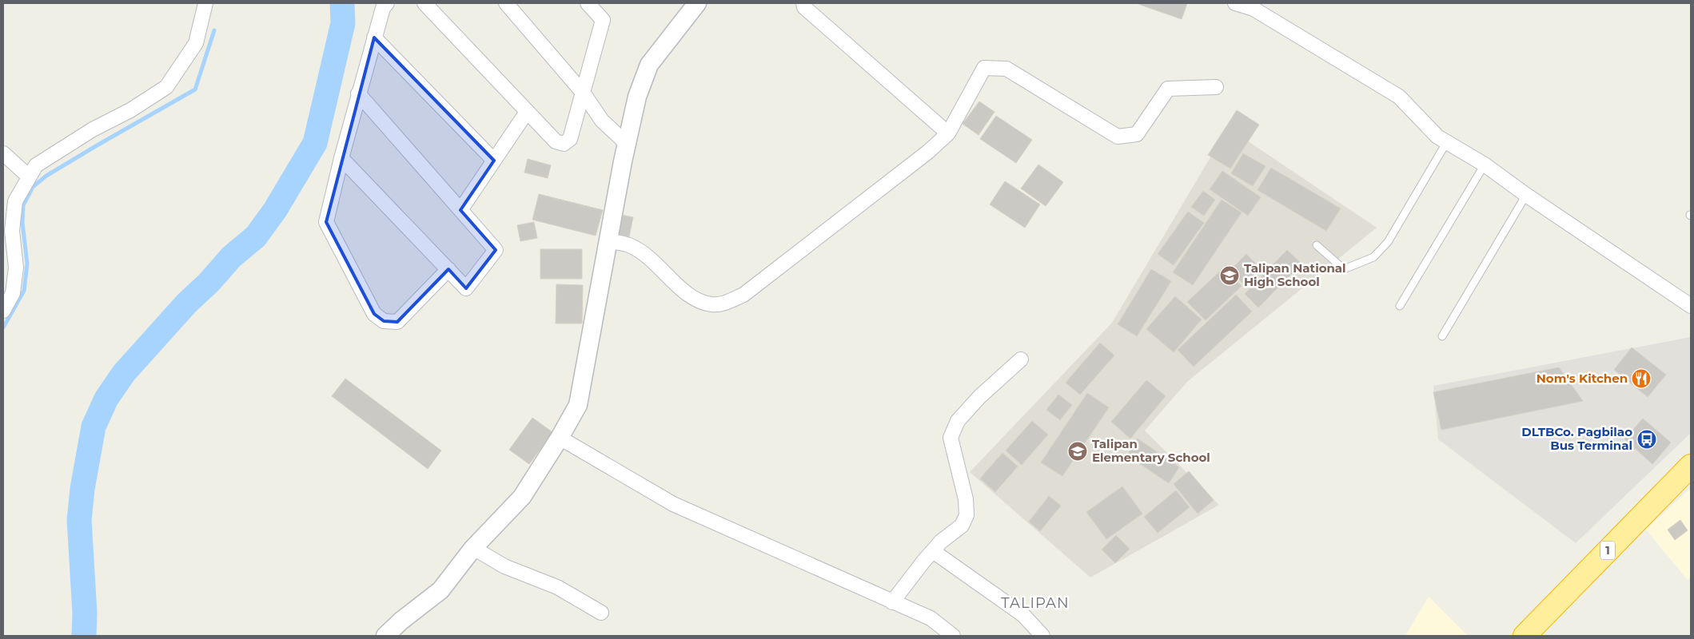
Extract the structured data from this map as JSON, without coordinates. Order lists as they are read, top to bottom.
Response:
{
  "streets": {
    "highway": ["1"]
  },
  "districts": ["TALIPAN"],
  "places": {
    "school or university": ["Talipan National High School", "Talipan Elementary School"],
    "restaurant": ["Nom's Kitchen"],
    "bus stop": ["DLTBCo. Pagbilao Bus Terminal"]
  }
}
